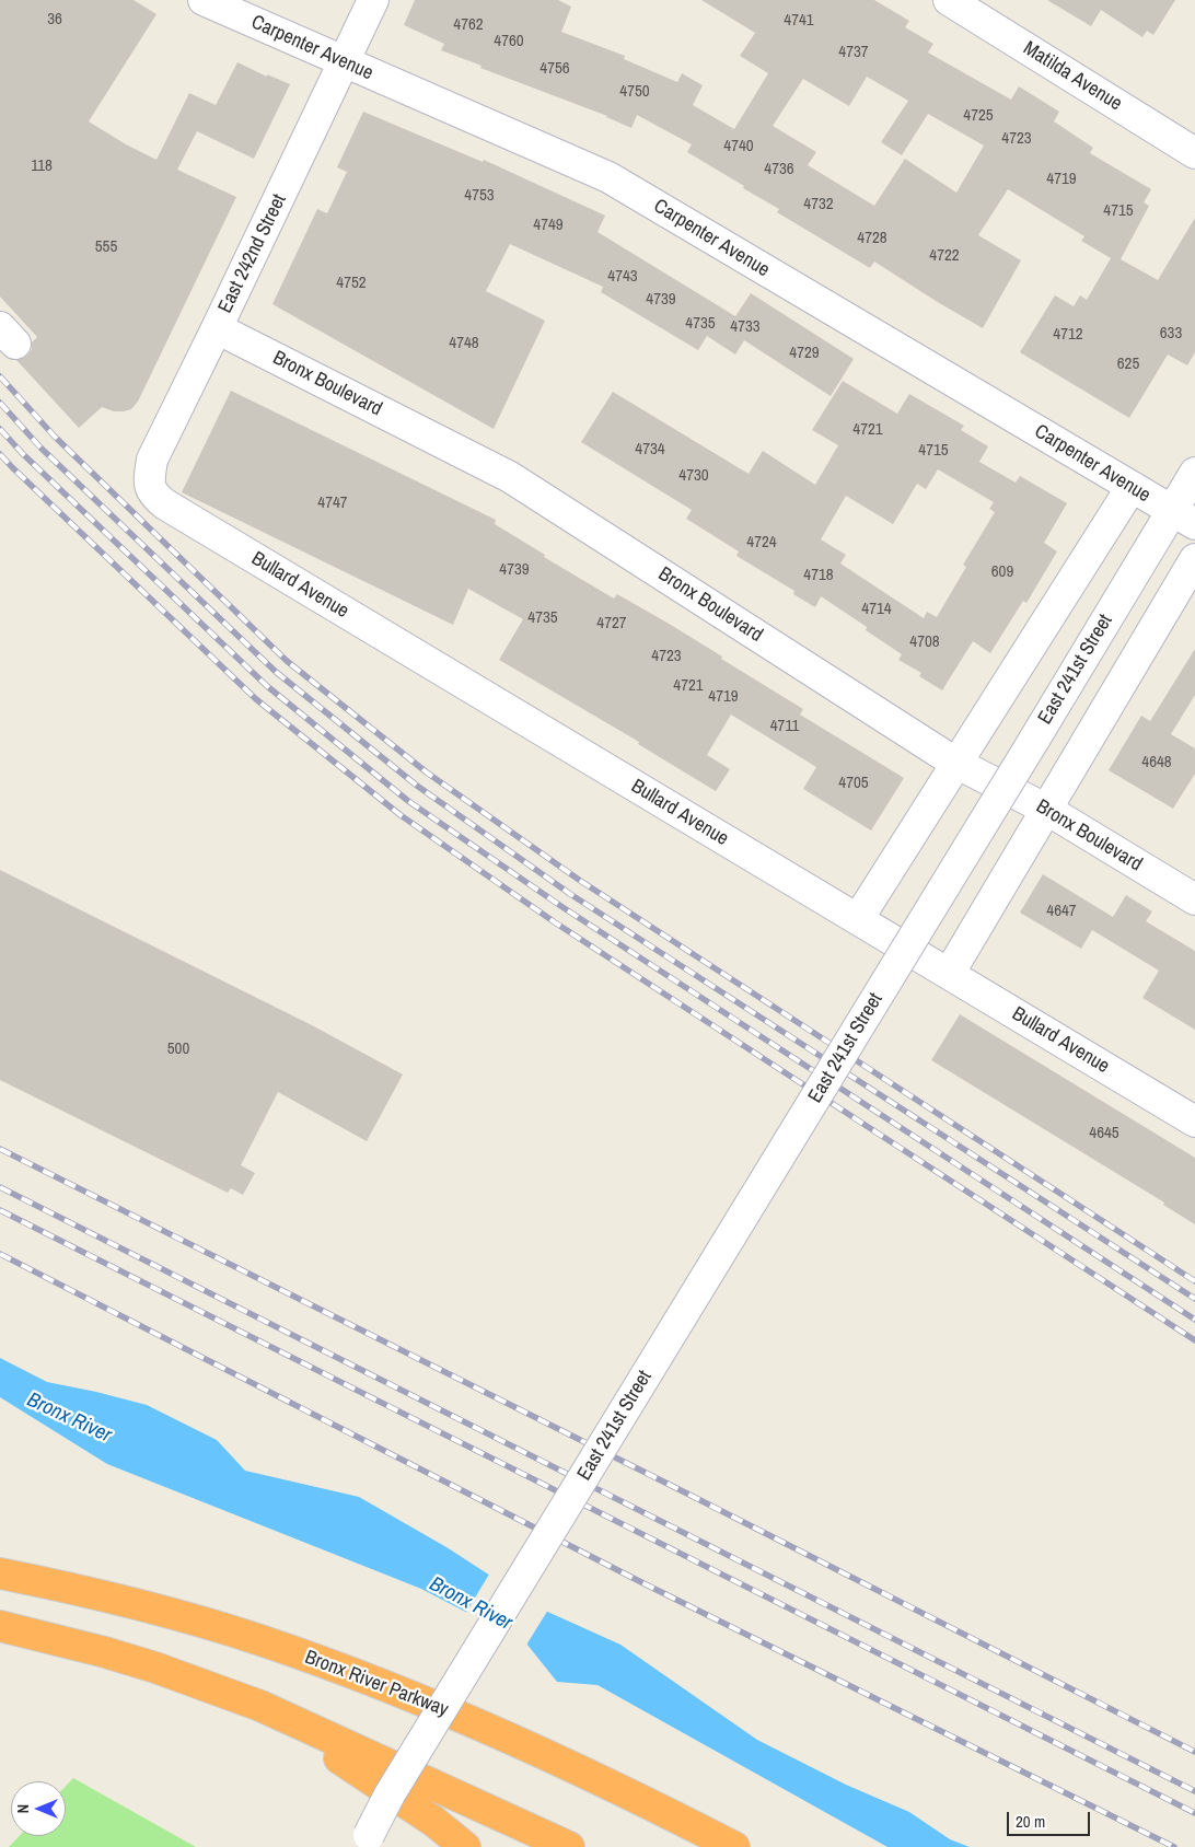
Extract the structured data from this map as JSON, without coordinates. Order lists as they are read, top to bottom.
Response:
{
  "streets": {
    "highway": ["Bronx River Parkway"],
    "street": [
      "Carpenter Avenue",
      "Matilda Avenue",
      "East 242nd Street",
      "Bronx Boulevard",
      "Bullard Avenue",
      "East 241st Street"
    ]
  },
  "crossings": [
    ["Carpenter Avenue", "East 242nd Street"],
    ["Carpenter Avenue", "East 241st Street"],
    ["East 242nd Street", "Bronx Boulevard"],
    ["East 242nd Street", "Bullard Avenue"]
  ],
  "water": ["Bronx River"],
  "house_numbers": [
    "36",
    "4741",
    "4762",
    "4760",
    "4737",
    "4756",
    "4750",
    "4725",
    "4723",
    "4740",
    "118",
    "4736",
    "4719",
    "4753",
    "4732",
    "4715",
    "4749",
    "4728",
    "555",
    "4722",
    "4743",
    "4752",
    "4739",
    "4735",
    "4733",
    "633",
    "4712",
    "4748",
    "4729",
    "625",
    "4721",
    "4734",
    "4715",
    "4730",
    "4747",
    "4724",
    "4739",
    "609",
    "4718",
    "4714",
    "4735",
    "4727",
    "4708",
    "4723",
    "4721",
    "4719",
    "4711",
    "4648",
    "4705",
    "4647",
    "500",
    "4645"
  ],
  "scale_bar": "20 m",
  "north": "left"
}
